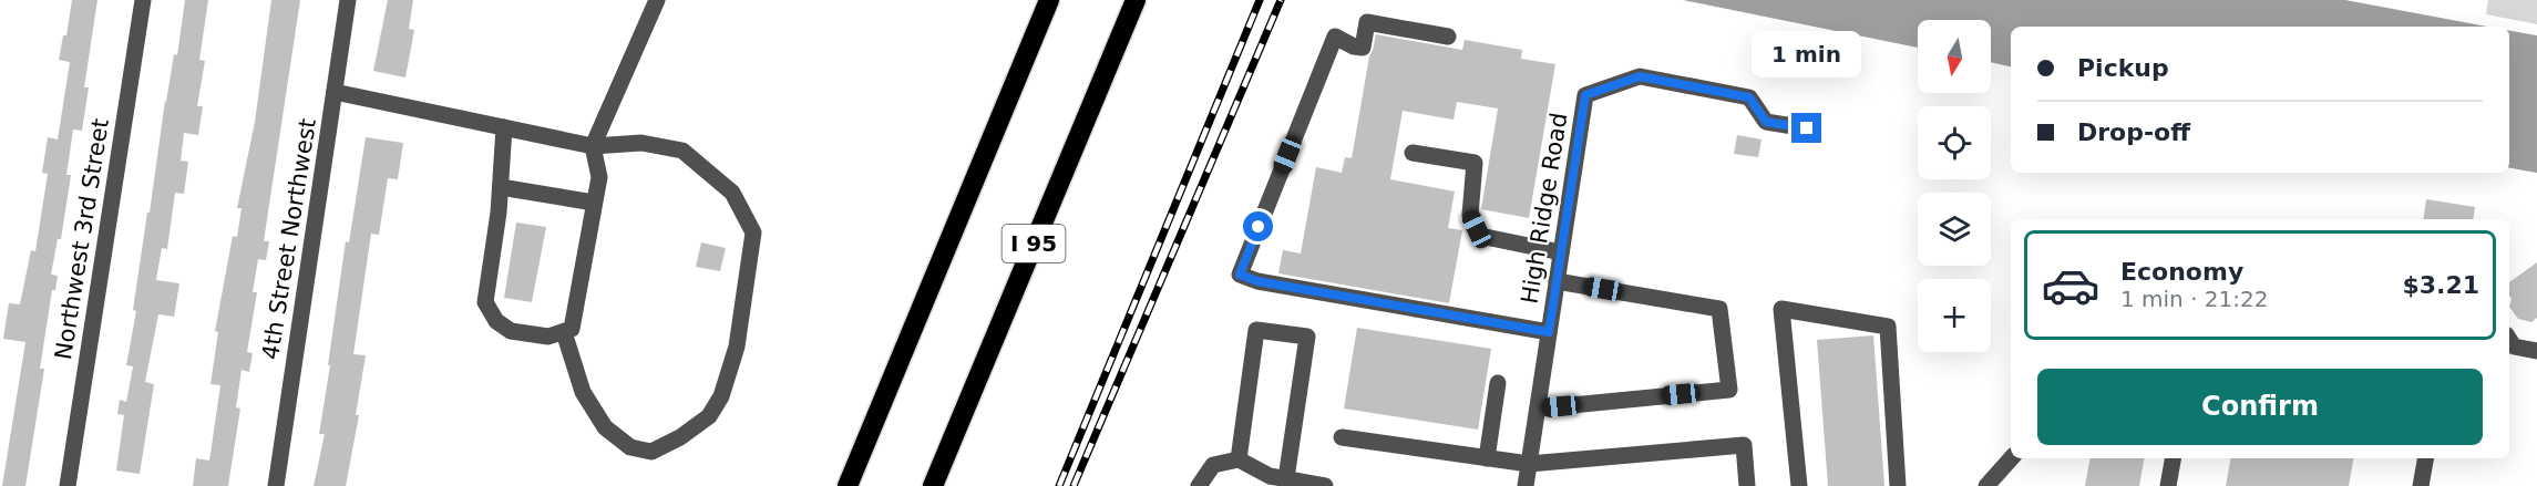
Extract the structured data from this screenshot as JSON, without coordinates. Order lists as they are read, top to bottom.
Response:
{
  "streets": {
    "highway": ["I 95"],
    "street": ["High Ridge Road", "Northwest 3rd Street", "4th Street Northwest"]
  },
  "north": "bottom",
  "page": {
    "map_buttons": "+",
    "banner": ["Pickup", "Drop-off"],
    "bubble": "1 min",
    "list": [
      {
        "name": "Economy",
        "note": "1 min · 21:22",
        "value": "$3.21"
      }
    ],
    "buttons": "Confirm"
  }
}
